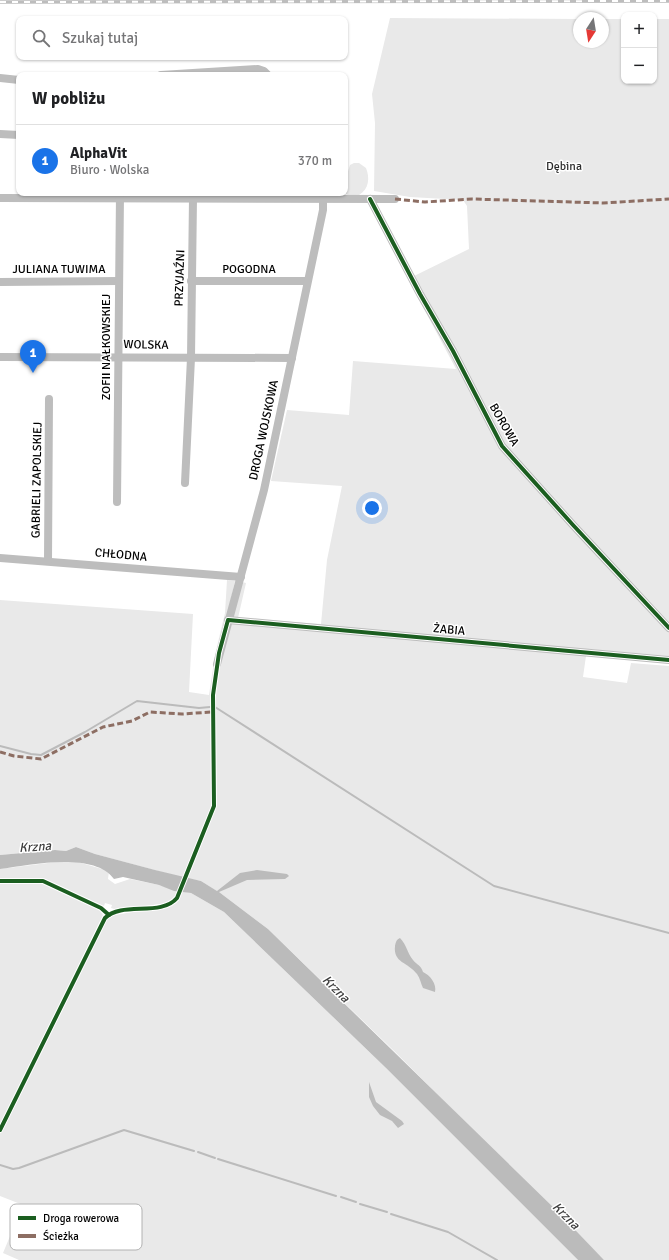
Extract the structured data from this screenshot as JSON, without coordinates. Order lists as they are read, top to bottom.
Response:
{
  "streets": {
    "street": [
      "JULIANA TUWIMA",
      "POGODNA",
      "PRZYJAŹNI",
      "WOLSKA",
      "ZOFII NAŁKOWSKIEJ",
      "BOROWA",
      "DROGA WOJSKOWA",
      "GABRIELI ZAPOLSKIEJ",
      "CHŁODNA",
      "ŻABIA"
    ]
  },
  "crossings": [
    ["JULIANA TUWIMA", "ZOFII NAŁKOWSKIEJ"],
    ["POGODNA", "PRZYJAŹNI"],
    ["POGODNA", "DROGA WOJSKOWA"],
    ["PRZYJAŹNI", "WOLSKA"],
    ["WOLSKA", "ZOFII NAŁKOWSKIEJ"],
    ["WOLSKA", "DROGA WOJSKOWA"],
    ["DROGA WOJSKOWA", "CHŁODNA"],
    ["DROGA WOJSKOWA", "ŻABIA"],
    ["GABRIELI ZAPOLSKIEJ", "CHŁODNA"]
  ],
  "water": ["Krzna"],
  "parks": ["Dębina"],
  "legend": ["Droga rowerowa", "Ścieżka"],
  "north": "bottom",
  "page": {
    "map_buttons": ["+", "−"],
    "search": "Szukaj tutaj",
    "heading": "W pobliżu",
    "list": [
      {
        "mark": "1",
        "name": "AlphaVit",
        "note": "Biuro · Wolska",
        "value": "370 m"
      }
    ],
    "pins": "1"
  }
}
